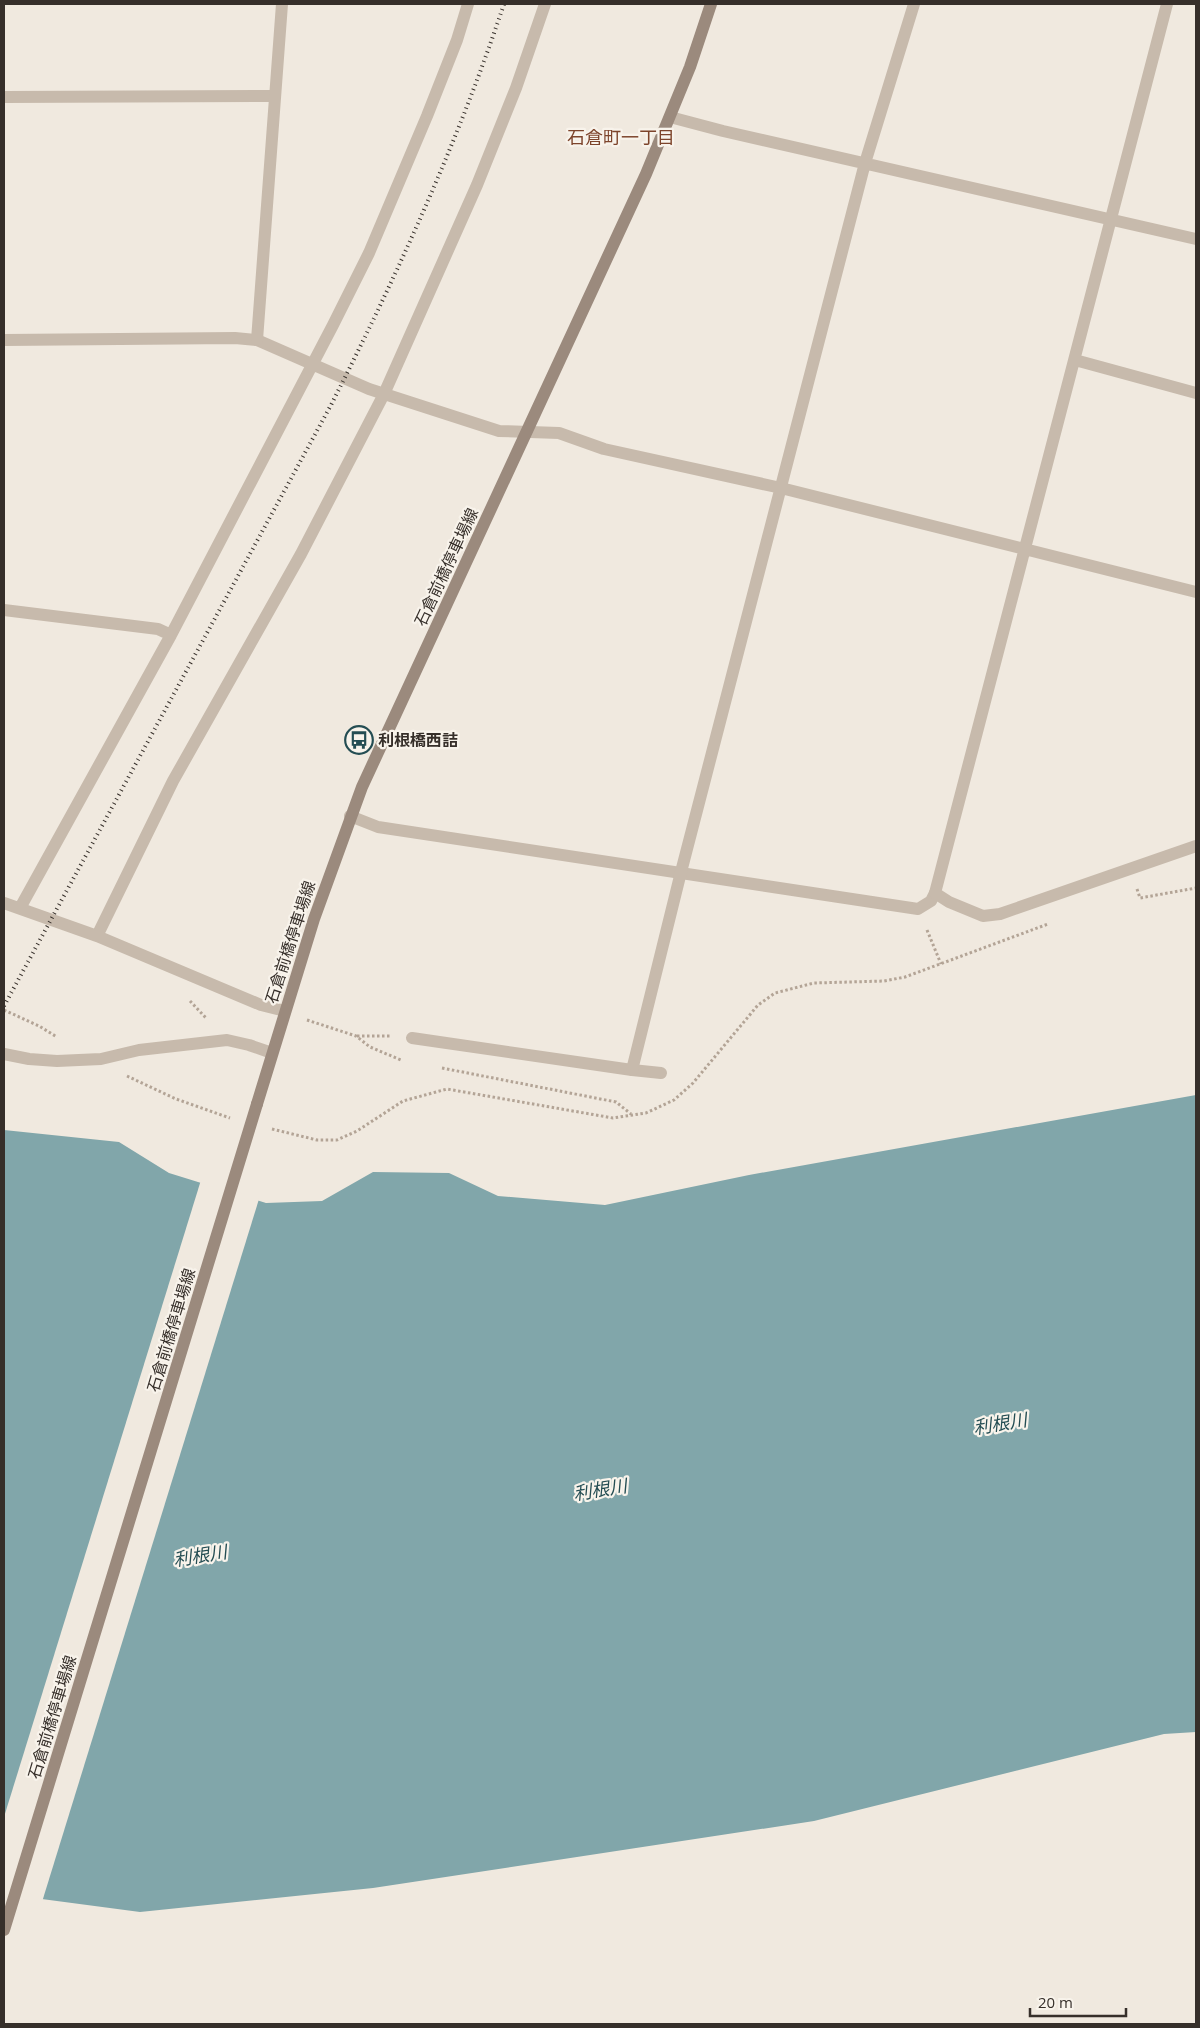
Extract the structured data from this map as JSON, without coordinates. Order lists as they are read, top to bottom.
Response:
{
  "streets": {
    "main road": ["石倉前橋停車場線"]
  },
  "districts": ["石倉町一丁目"],
  "water": ["利根川"],
  "places": {
    "bus stop": ["利根橋西詰"]
  },
  "scale_bar": "20 m"
}
